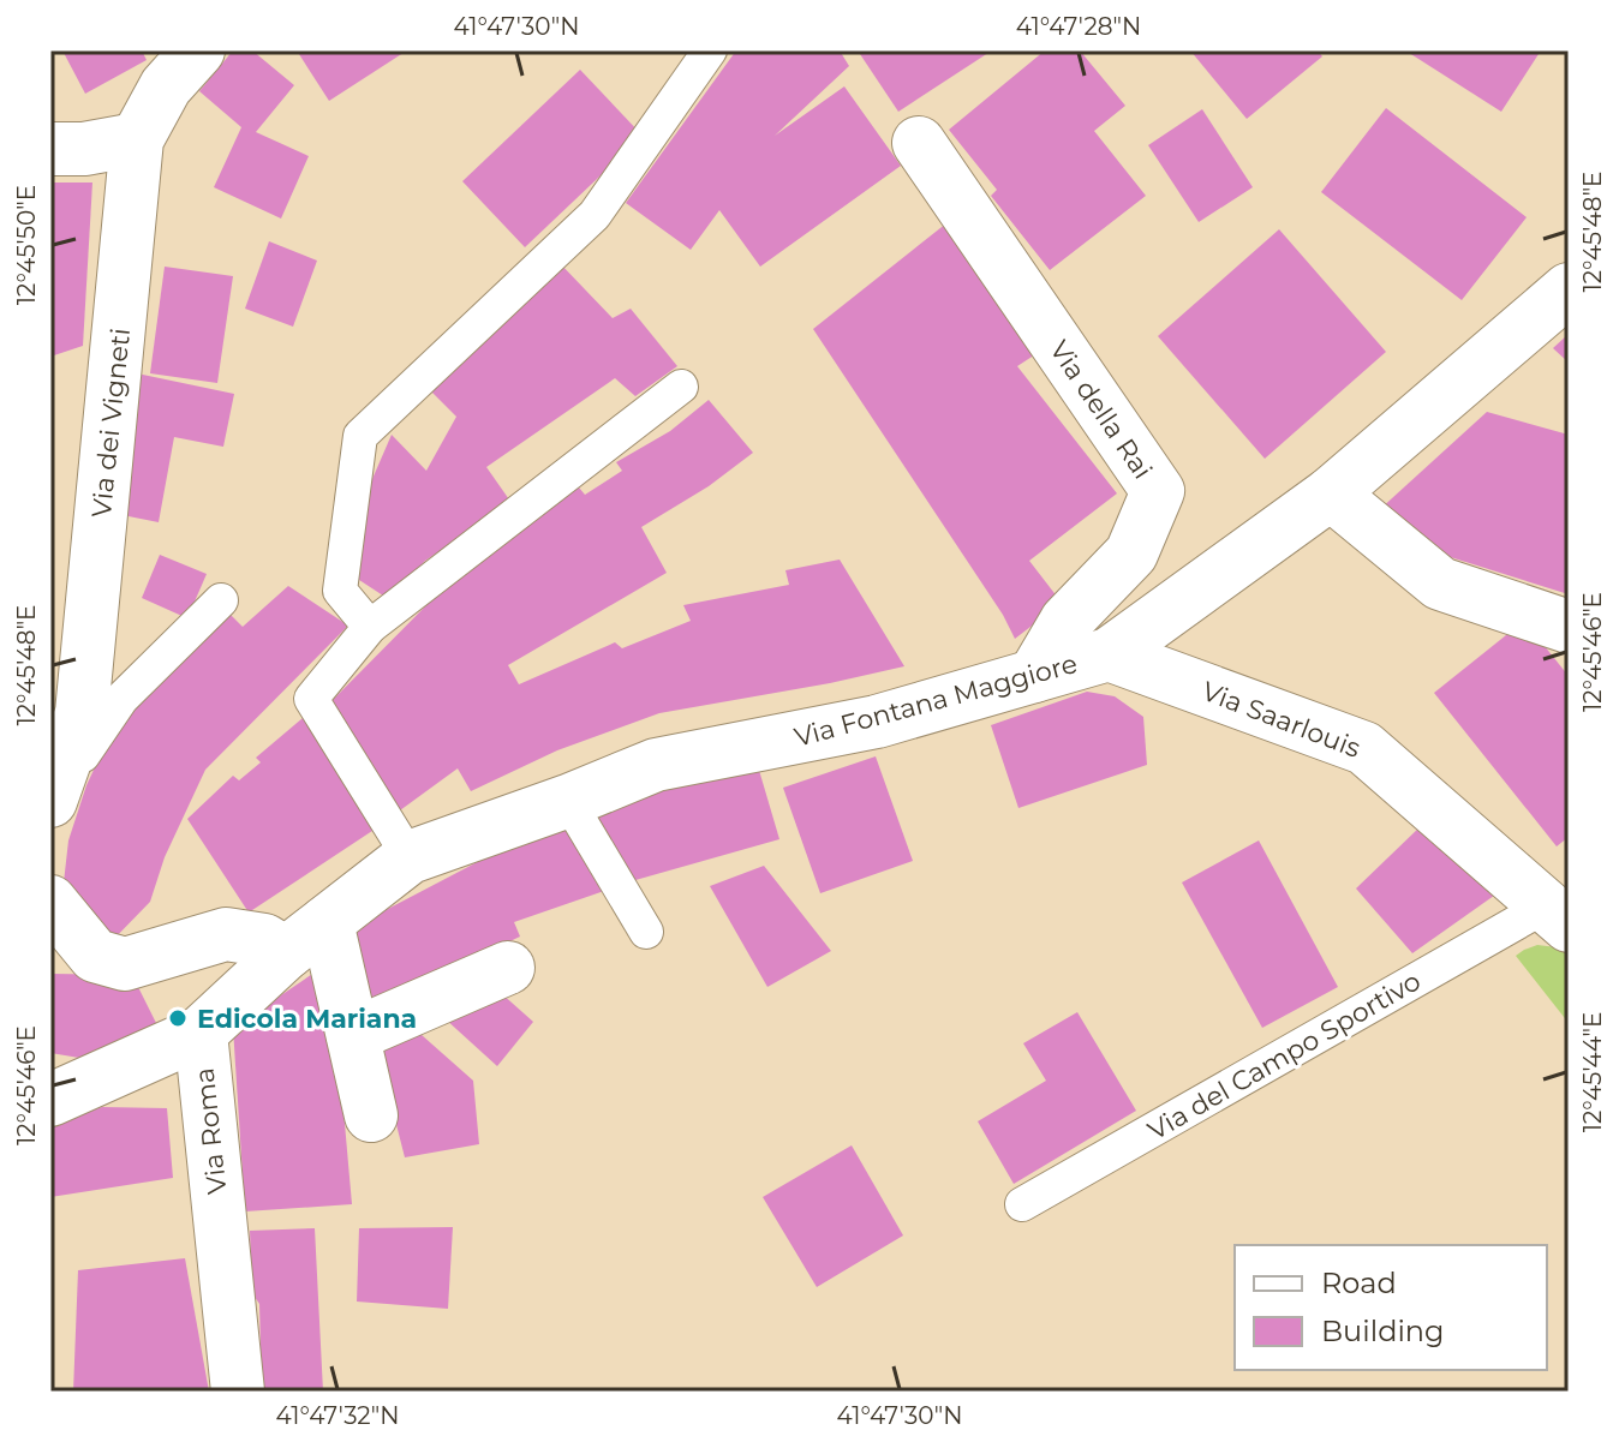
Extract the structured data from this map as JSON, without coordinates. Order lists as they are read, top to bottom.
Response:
{
  "streets": {
    "street": [
      "Via della Rai",
      "Via dei Vigneti",
      "Via Fontana Maggiore",
      "Via Saarlouis",
      "Via Roma"
    ],
    "lane": ["Via del Campo Sportivo"]
  },
  "crossings": [
    ["Via della Rai", "Via Fontana Maggiore"],
    ["Via Fontana Maggiore", "Via Saarlouis"],
    ["Via Fontana Maggiore", "Via Roma"],
    ["Via Saarlouis", "Via del Campo Sportivo"]
  ],
  "places": ["Edicola Mariana"],
  "legend": ["Road", "Building"],
  "coordinates": [
    "41°47'30\"N",
    "41°47'28\"N",
    "12°45'48\"E",
    "12°45'50\"E",
    "12°45'46\"E",
    "12°45'44\"E",
    "41°47'32\"N"
  ]
}
